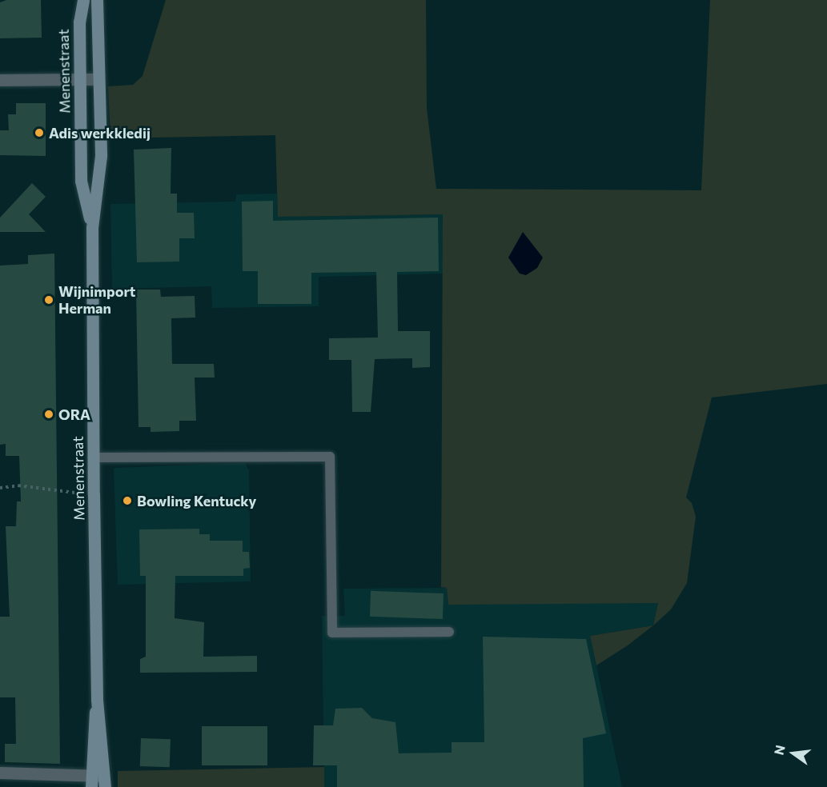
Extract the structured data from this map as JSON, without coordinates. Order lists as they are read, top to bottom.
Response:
{
  "streets": {
    "main road": ["Menenstraat"]
  },
  "places": [
    "Adis werkkledij",
    "Wijnimport Herman",
    "ORA",
    "Bowling Kentucky"
  ],
  "north": "left"
}
